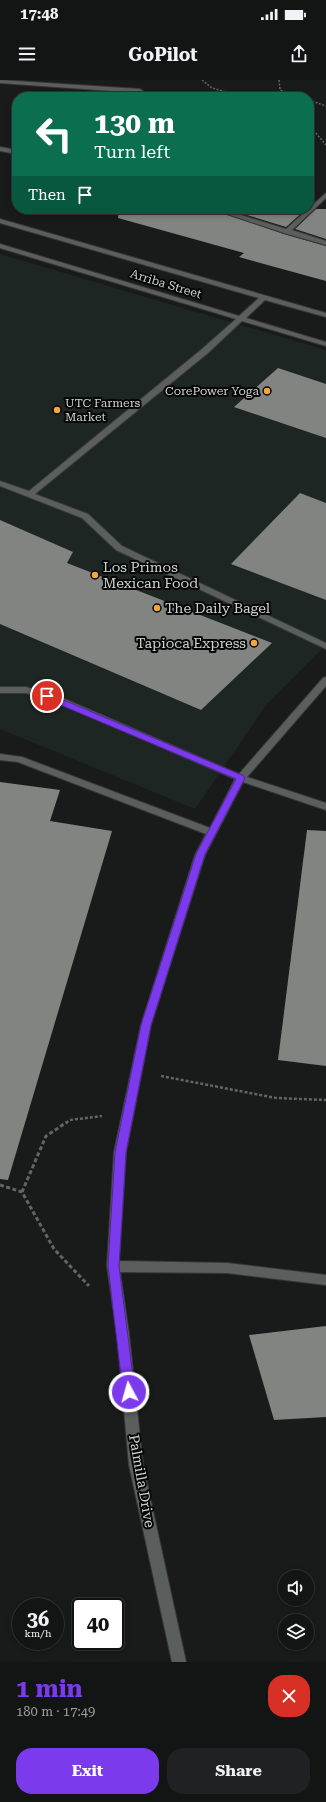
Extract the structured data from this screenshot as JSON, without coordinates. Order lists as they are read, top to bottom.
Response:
{
  "streets": {
    "street": ["Arriba Street", "Palmilla Drive"]
  },
  "places": [
    "CorePower Yoga",
    "UTC Farmers Market",
    "Los Primos Mexican Food",
    "The Daily Bagel",
    "Tapioca Express"
  ],
  "page": {
    "status": "17:48",
    "header": "GoPilot",
    "turn": ["130 m", "Turn left"],
    "then": "Then",
    "speed": "36 km/h",
    "limit": "40",
    "heading": ["1 min", "180 m · 17:49"],
    "buttons": ["Exit", "Share"]
  }
}
